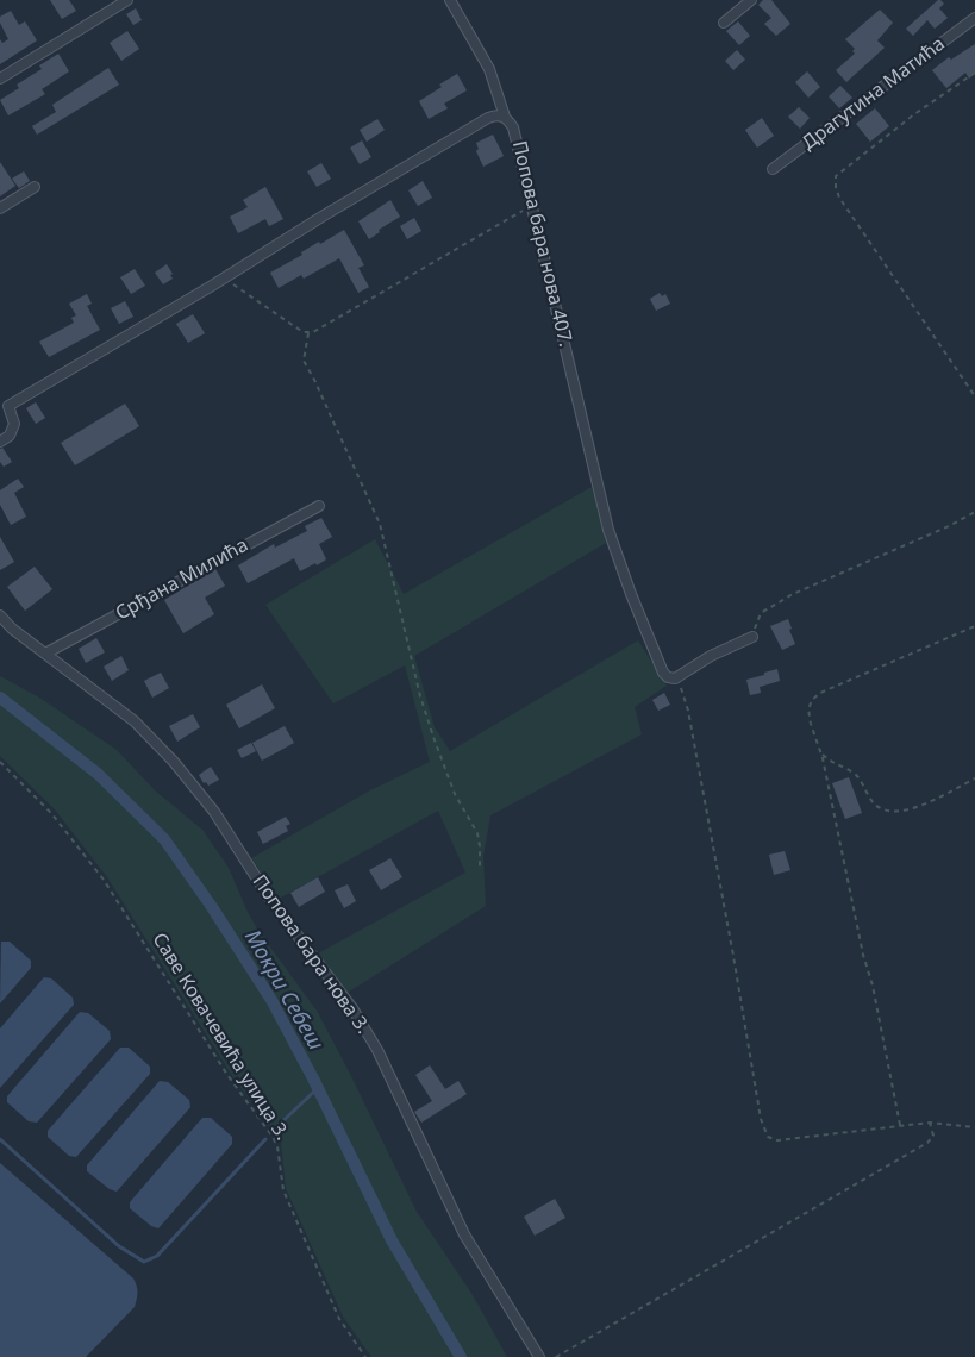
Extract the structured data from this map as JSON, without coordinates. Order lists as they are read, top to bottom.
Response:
{
  "streets": {
    "street": [
      "Драгутина Матића",
      "Попова бара нова 407.",
      "Срђана Милића",
      "Попова бара нова 3."
    ],
    "path": ["Саве Ковачевића улица 3."]
  },
  "crossings": [
    ["Срђана Милића", "Попова бара нова 3."]
  ],
  "water": ["Мокри Себеш"]
}
